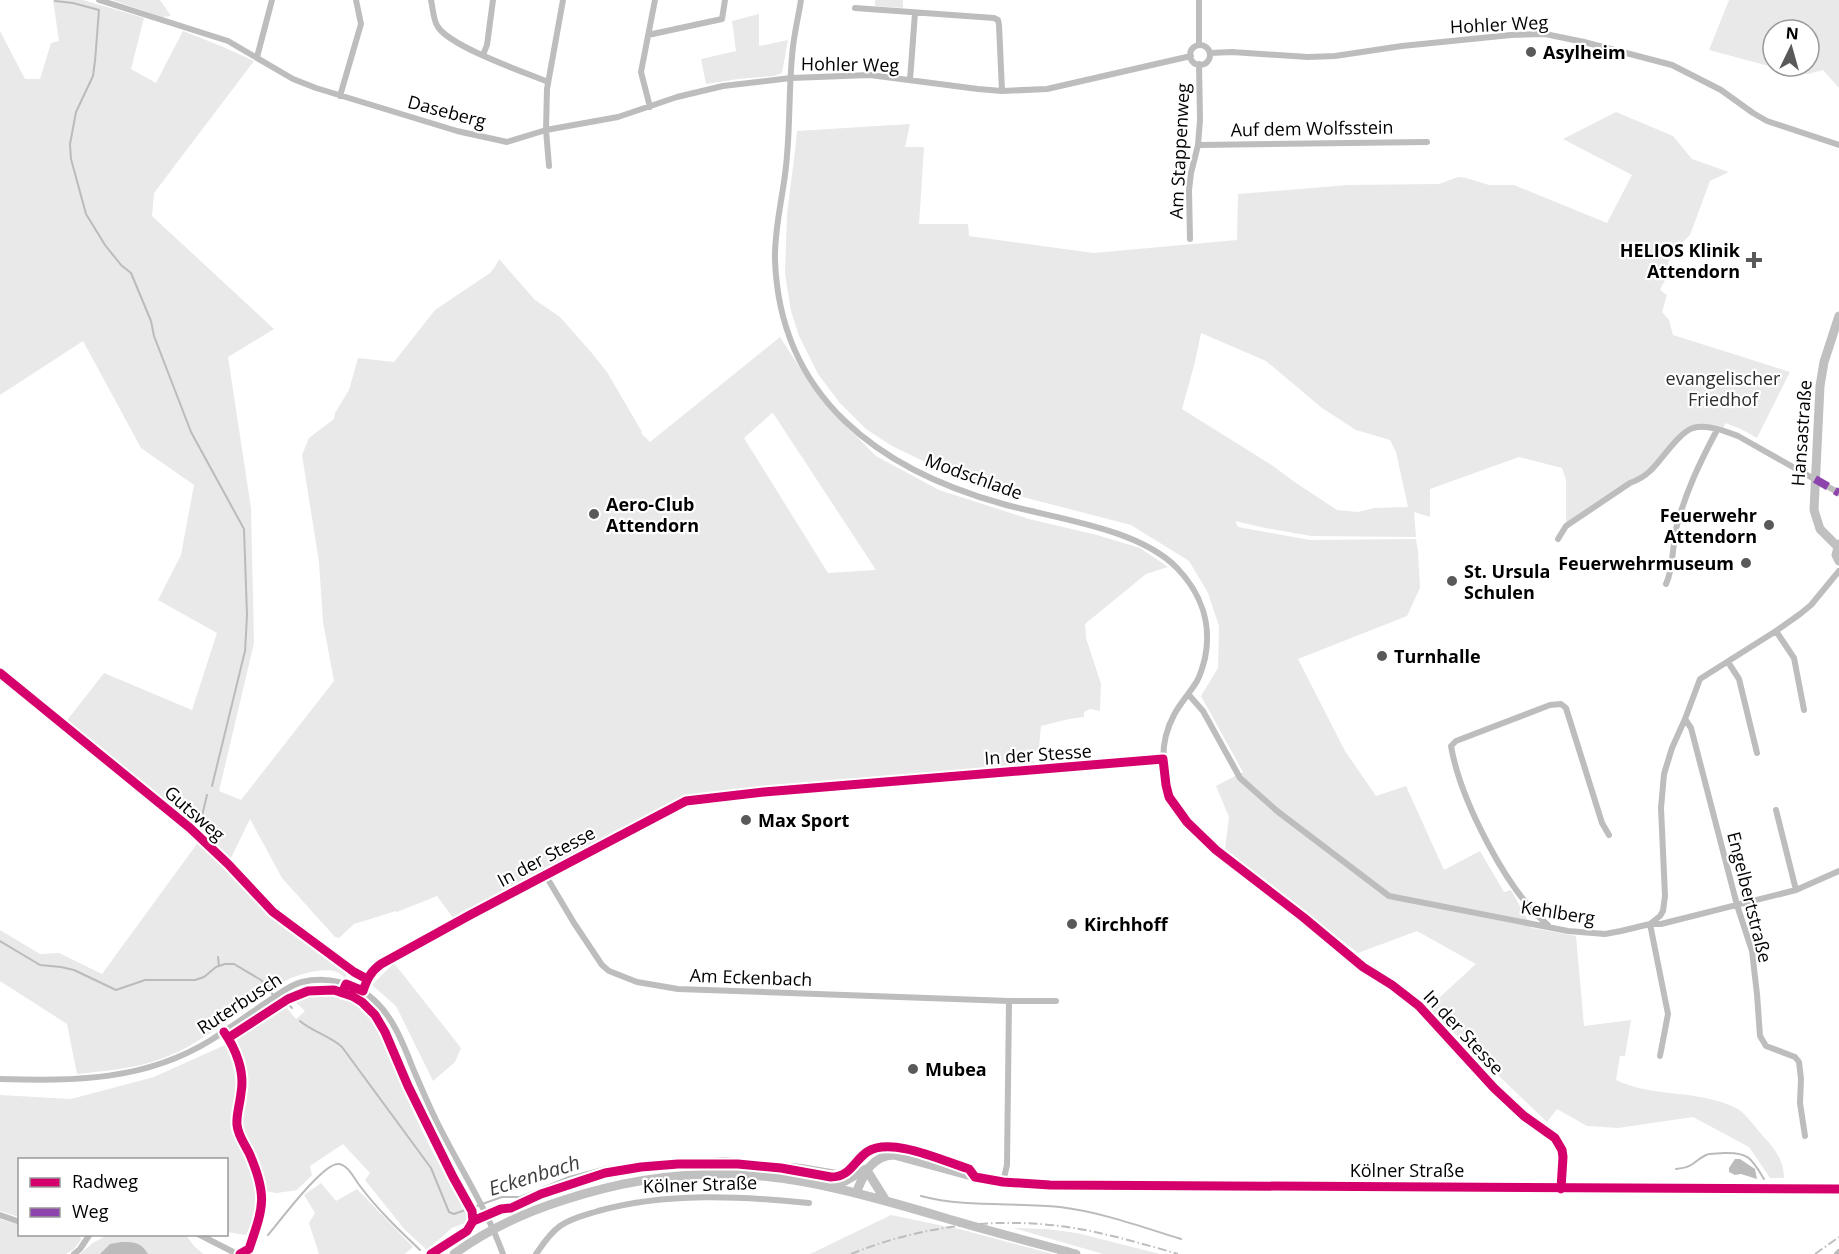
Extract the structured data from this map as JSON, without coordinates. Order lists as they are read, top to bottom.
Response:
{
  "streets": {
    "street": [
      "Hohler Weg",
      "Daseberg",
      "Auf dem Wolfsstein",
      "Am Stappenweg",
      "Hansastraße",
      "Modschlade",
      "In der Stesse",
      "Gutsweg",
      "Engelbertstraße",
      "Kehlberg",
      "Am Eckenbach",
      "Ruterbusch",
      "Kölner Straße"
    ]
  },
  "crossings": [
    ["Hohler Weg", "Daseberg"],
    ["Hohler Weg", "Am Stappenweg"],
    ["Hohler Weg", "Modschlade"],
    ["Auf dem Wolfsstein", "Am Stappenweg"],
    ["Modschlade", "In der Stesse"],
    ["Modschlade", "Kehlberg"],
    ["In der Stesse", "Gutsweg"],
    ["In der Stesse", "Am Eckenbach"],
    ["In der Stesse", "Kölner Straße"],
    ["Engelbertstraße", "Kehlberg"],
    ["Ruterbusch", "Kölner Straße"]
  ],
  "water": ["Eckenbach"],
  "parks": ["evangelischer Friedhof"],
  "places": {
    "other": [
      "Asylheim",
      "Aero-Club Attendorn",
      "Feuerwehr Attendorn",
      "Feuerwehrmuseum",
      "St. Ursula Schulen",
      "Turnhalle",
      "Max Sport",
      "Kirchhoff",
      "Mubea"
    ],
    "health": ["HELIOS Klinik Attendorn"]
  },
  "legend": ["Radweg", "Weg"],
  "north": "top"
}
